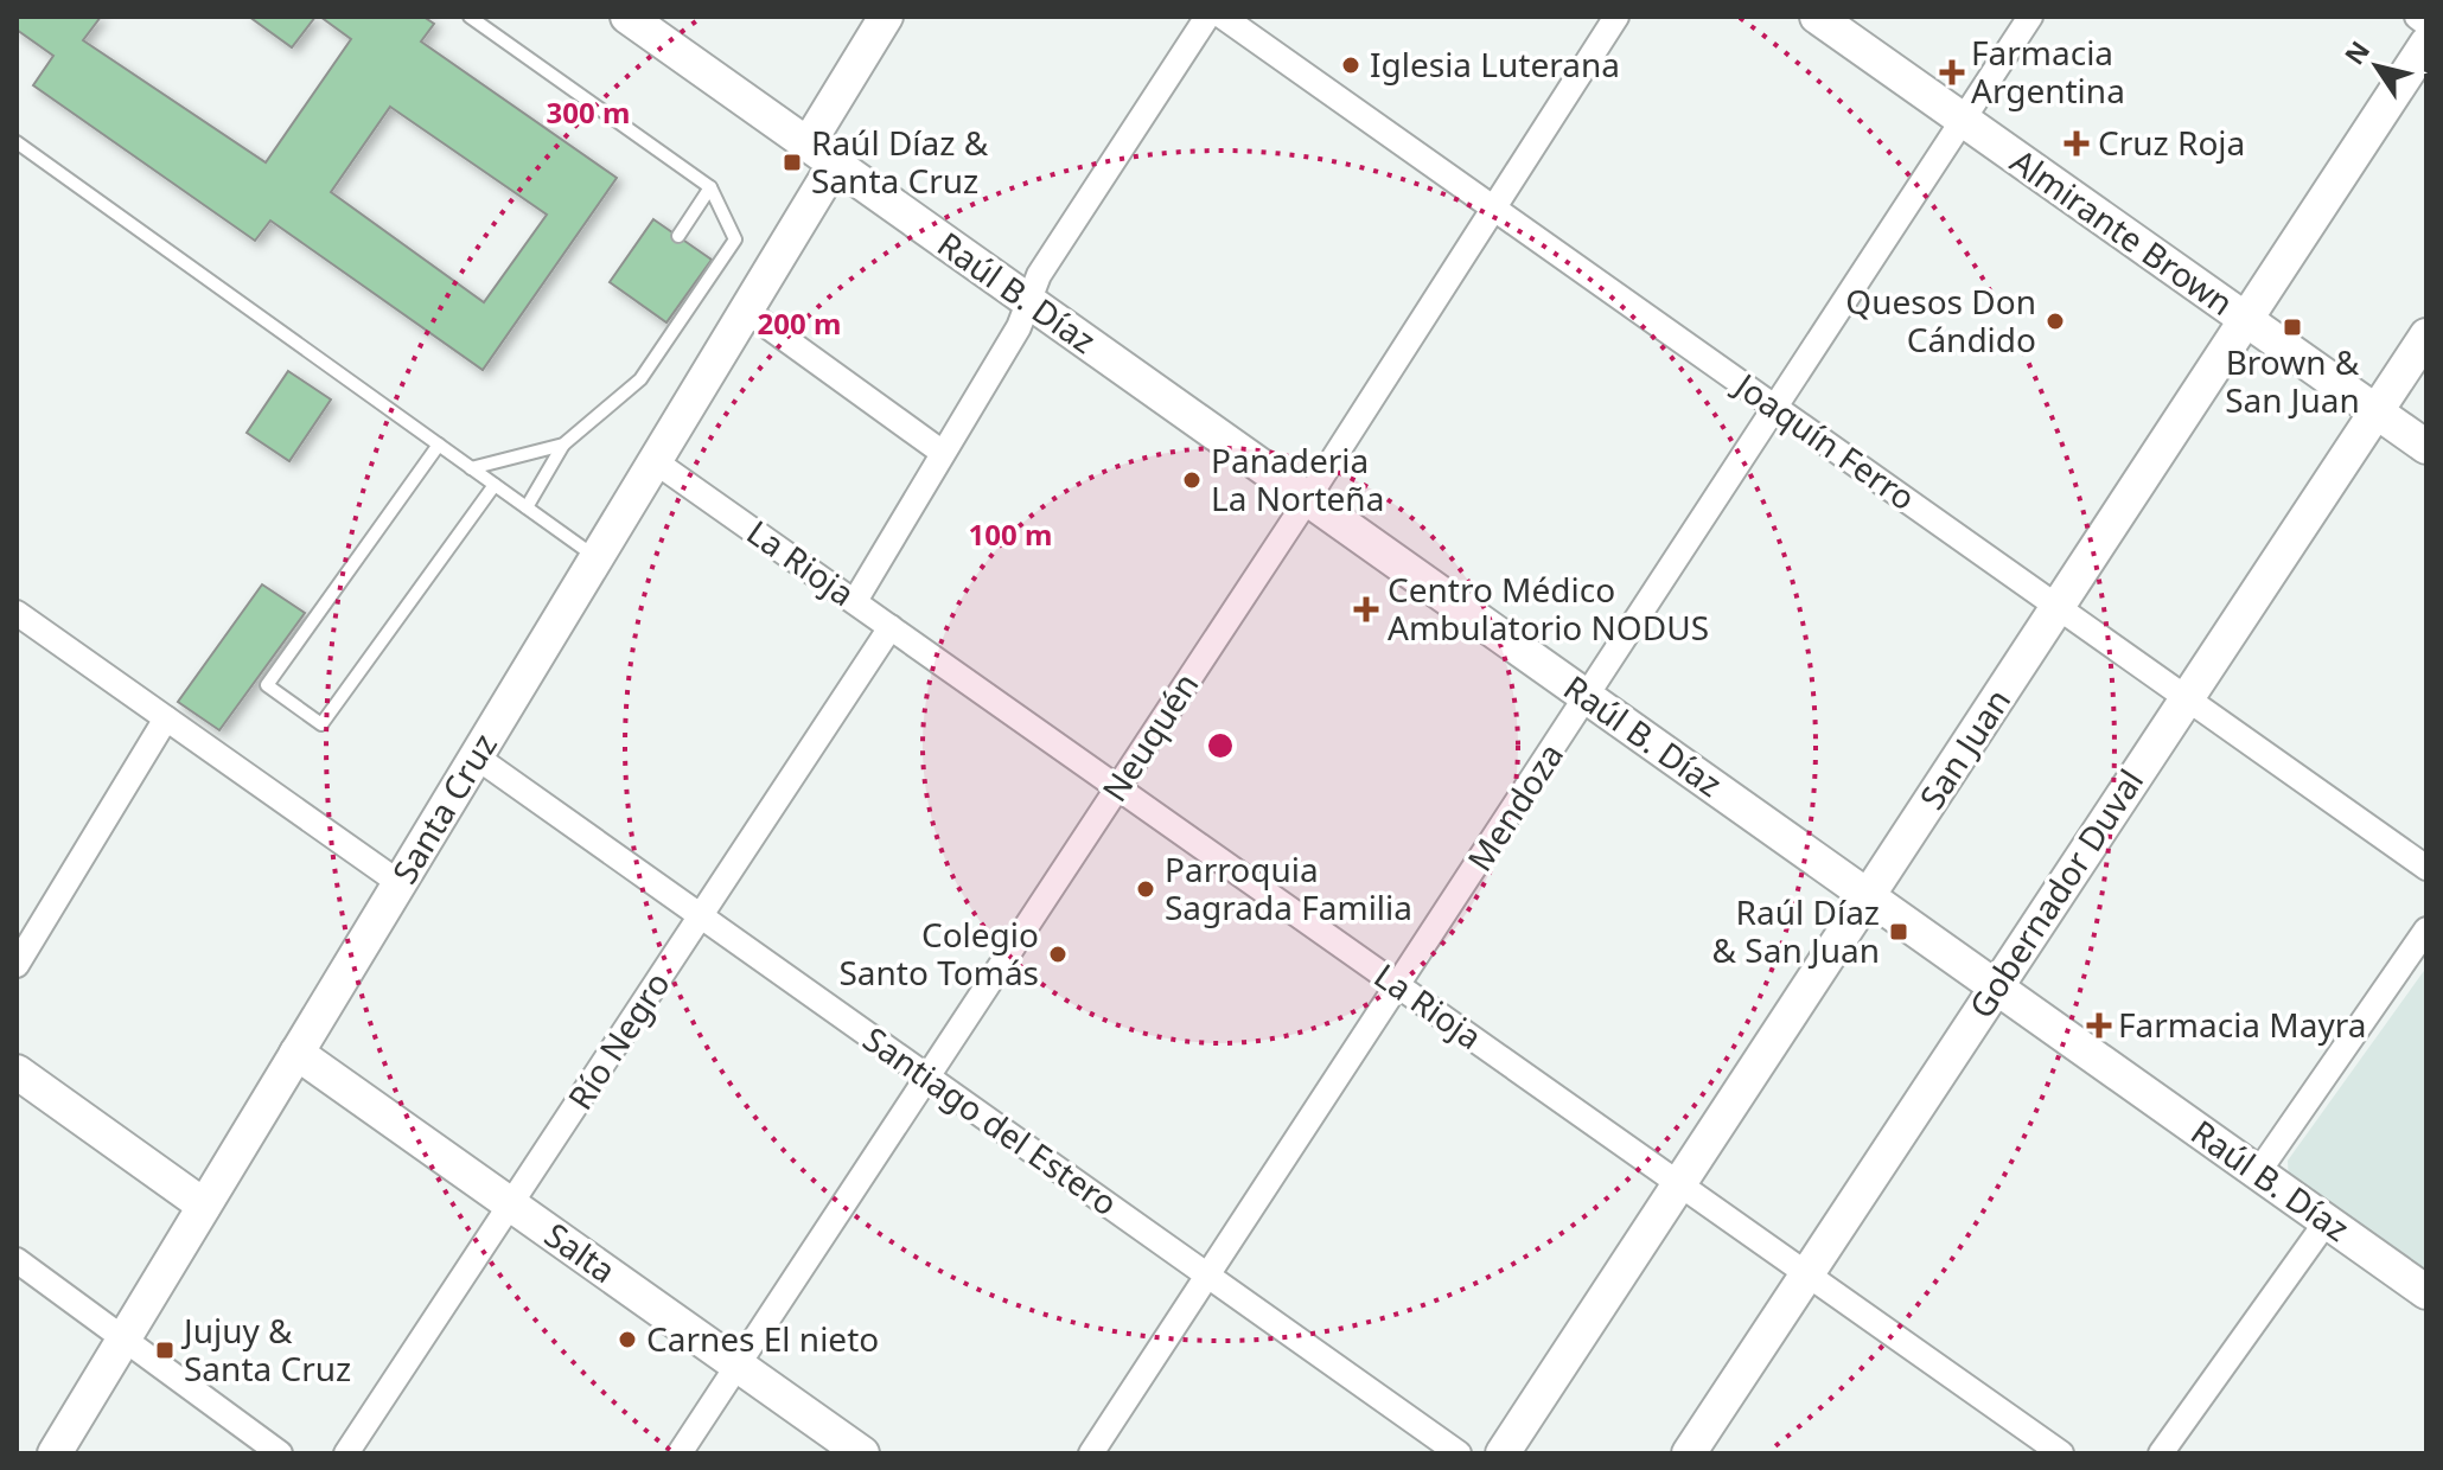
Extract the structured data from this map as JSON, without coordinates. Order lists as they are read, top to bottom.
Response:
{
  "streets": {
    "street": [
      "Almirante Brown",
      "Raúl B. Díaz",
      "Joaquín Ferro",
      "La Rioja",
      "Neuquén",
      "San Juan",
      "Mendoza",
      "Santa Cruz",
      "Gobernador Duval",
      "Río Negro",
      "Santiago del Estero",
      "Salta"
    ]
  },
  "crossings": [
    ["Almirante Brown", "San Juan"],
    ["Almirante Brown", "Mendoza"],
    ["Almirante Brown", "Gobernador Duval"],
    ["Raúl B. Díaz", "Neuquén"],
    ["Raúl B. Díaz", "San Juan"],
    ["Raúl B. Díaz", "Mendoza"],
    ["Raúl B. Díaz", "Santa Cruz"],
    ["Raúl B. Díaz", "Gobernador Duval"],
    ["Joaquín Ferro", "Neuquén"],
    ["Joaquín Ferro", "San Juan"],
    ["Joaquín Ferro", "Mendoza"],
    ["Joaquín Ferro", "Gobernador Duval"],
    ["La Rioja", "Neuquén"],
    ["La Rioja", "San Juan"],
    ["La Rioja", "Mendoza"],
    ["La Rioja", "Santa Cruz"],
    ["La Rioja", "Gobernador Duval"],
    ["La Rioja", "Río Negro"],
    ["Neuquén", "Santiago del Estero"],
    ["Neuquén", "Salta"],
    ["Mendoza", "Santiago del Estero"],
    ["Santa Cruz", "Santiago del Estero"],
    ["Santa Cruz", "Salta"],
    ["Río Negro", "Santiago del Estero"],
    ["Río Negro", "Salta"]
  ],
  "places": {
    "other": [
      "Iglesia Luterana",
      "Quesos Don Cándido",
      "Panaderia La Norteña",
      "Parroquia Sagrada Familia",
      "Colegio Santo Tomás",
      "Carnes El nieto"
    ],
    "health": [
      "Farmacia Argentina",
      "Cruz Roja",
      "Centro Médico Ambulatorio NODUS",
      "Farmacia Mayra"
    ],
    "transit": [
      "Raúl Díaz & Santa Cruz",
      "Brown & San Juan",
      "Raúl Díaz & San Juan",
      "Jujuy & Santa Cruz"
    ]
  },
  "north": "top left",
  "rings": ["300 m", "200 m", "100 m"]
}
